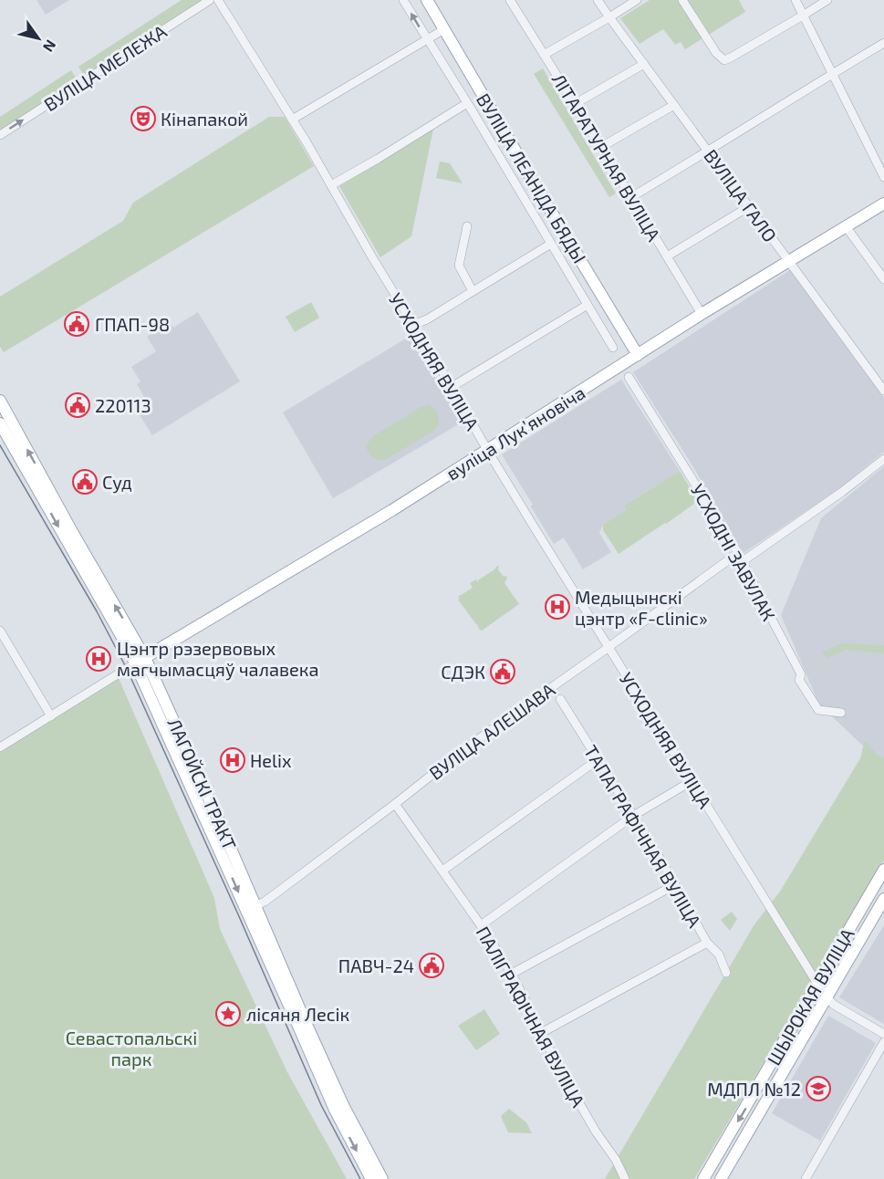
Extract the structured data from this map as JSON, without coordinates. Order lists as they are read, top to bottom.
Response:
{
  "streets": {
    "main road": [
      "ВУЛІЦА ЛЕАНІДА БЯДЫ",
      "вуліца Лукʼяновіча",
      "ЛАГОЙСКІ ТРАКТ",
      "ШЫРОКАЯ ВУЛІЦА"
    ],
    "street": [
      "ВУЛІЦА МЕЛЕЖА",
      "ЛІТАРАТУРНАЯ ВУЛІЦА",
      "ВУЛІЦА ГАЛО",
      "УСХОДНЯЯ ВУЛІЦА",
      "УСХОДНІ ЗАВУЛАК",
      "ВУЛІЦА АЛЕШАВА",
      "ТАПАГРАФІЧНАЯ ВУЛІЦА",
      "ПАЛІГРАФІЧНАЯ ВУЛІЦА"
    ]
  },
  "crossings": [
    ["ЛІТАРАТУРНАЯ ВУЛІЦА", "вуліца Лукʼяновіча"],
    ["ВУЛІЦА ЛЕАНІДА БЯДЫ", "вуліца Лукʼяновіча"],
    ["ВУЛІЦА ГАЛО", "вуліца Лукʼяновіча"],
    ["УСХОДНЯЯ ВУЛІЦА", "вуліца Лукʼяновіча"],
    ["УСХОДНЯЯ ВУЛІЦА", "ВУЛІЦА АЛЕШАВА"],
    ["УСХОДНЯЯ ВУЛІЦА", "ШЫРОКАЯ ВУЛІЦА"],
    ["вуліца Лукʼяновіча", "ЛАГОЙСКІ ТРАКТ"],
    ["УСХОДНІ ЗАВУЛАК", "ВУЛІЦА АЛЕШАВА"],
    ["ВУЛІЦА АЛЕШАВА", "ЛАГОЙСКІ ТРАКТ"],
    ["ВУЛІЦА АЛЕШАВА", "ПАЛІГРАФІЧНАЯ ВУЛІЦА"]
  ],
  "one_way": ["ВУЛІЦА МЕЛЕЖА"],
  "parks": ["Севастопальскі парк"],
  "places": {
    "theatre": ["Кінапакой"],
    "public building": [
      "ГПАП-98",
      "220113",
      "Суд",
      "СДЭК",
      "ПАВЧ-24"
    ],
    "hospital": ["Медыцынскі цэнтр «F-clinic»", "Цэнтр рэзервовых магчымасцяў чалавека", "Helix"],
    "place": ["лісяня Лесік"],
    "school or university": ["МДПЛ №12"]
  },
  "north": "bottom right"
}
